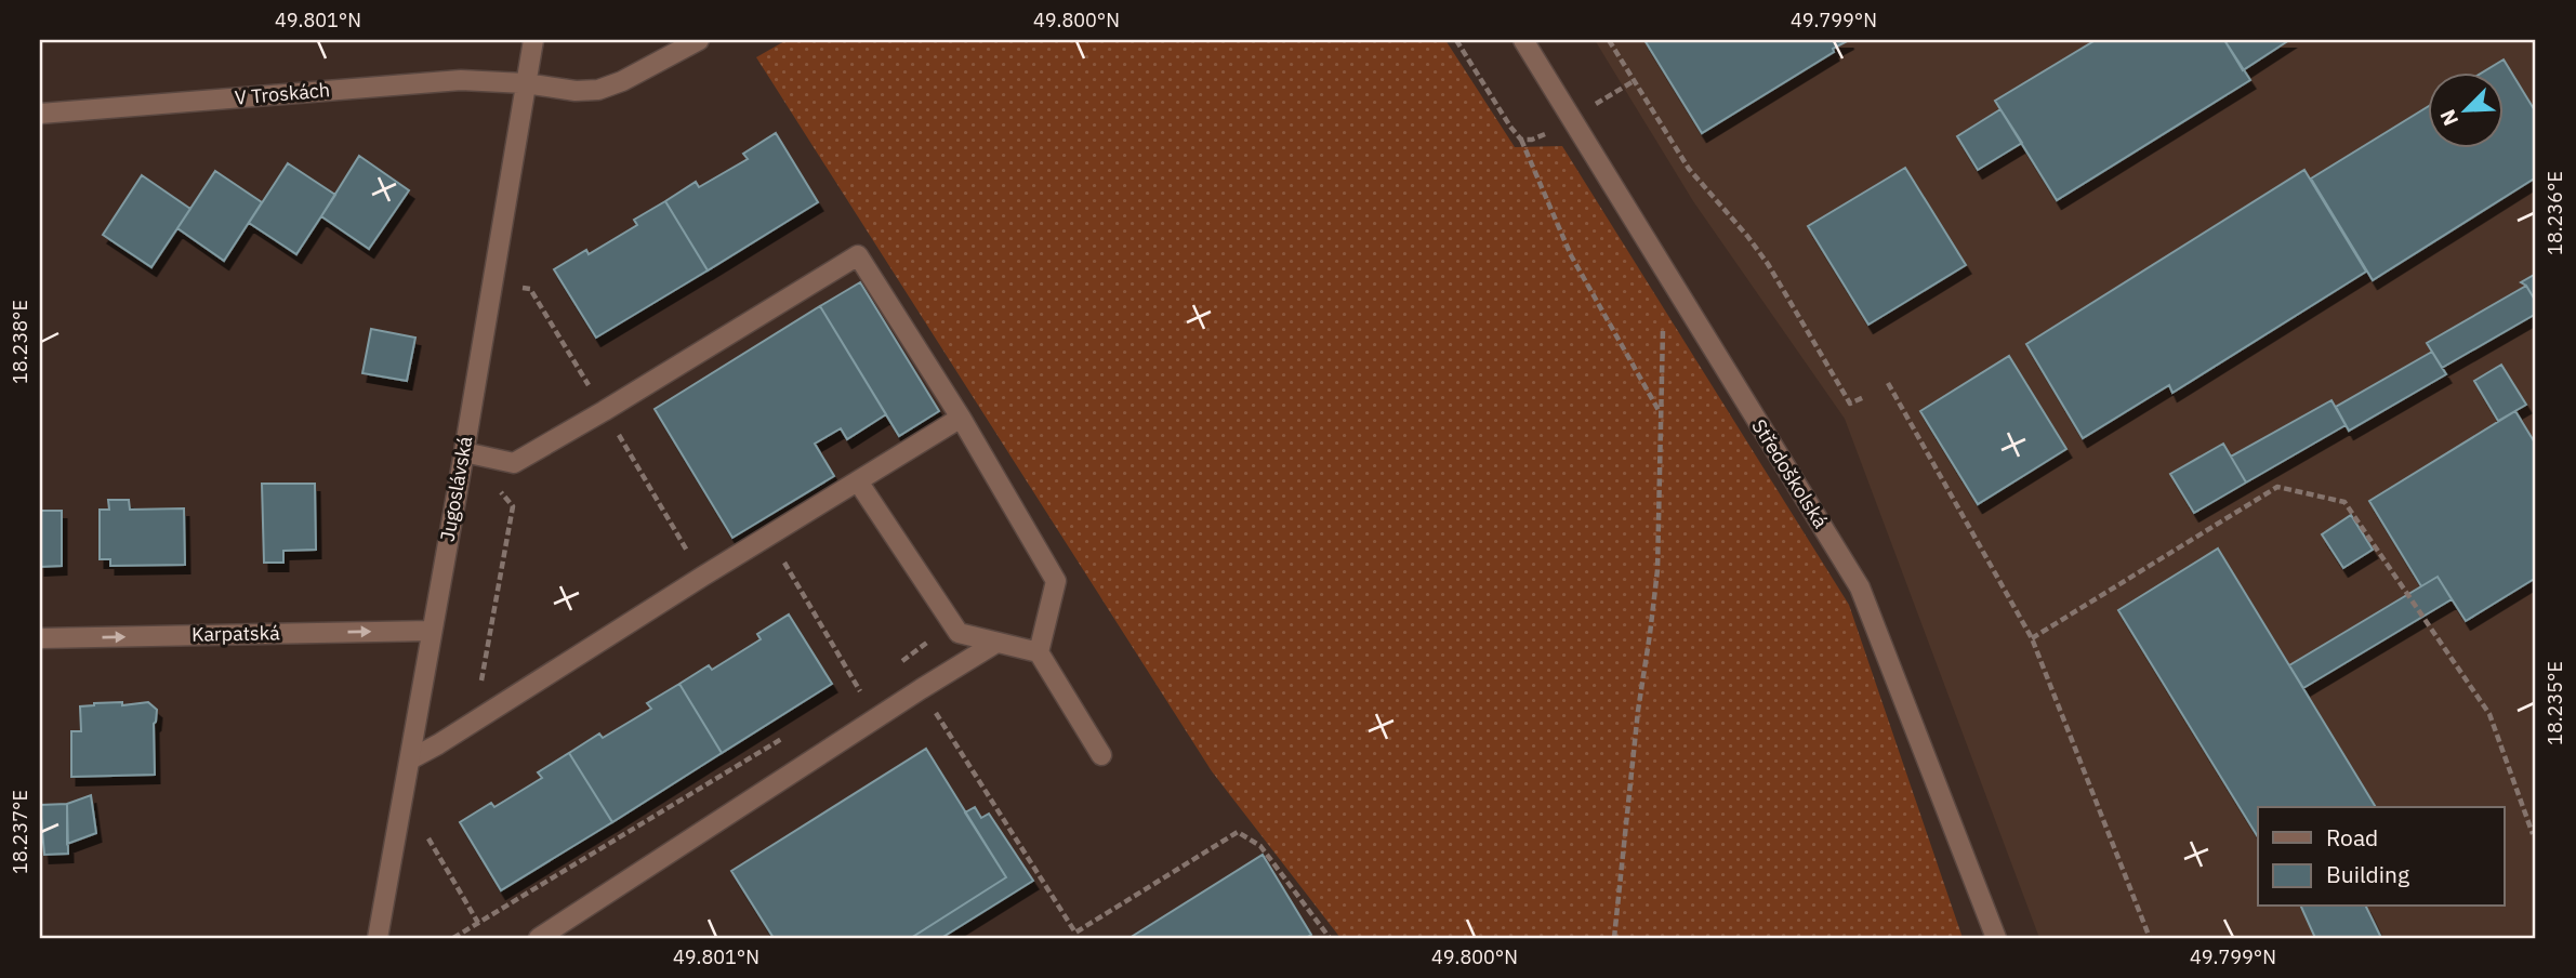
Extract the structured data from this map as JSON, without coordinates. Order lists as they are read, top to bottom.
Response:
{
  "streets": {
    "street": [
      "V Troskách",
      "Středoškolská",
      "Jugoslávská",
      "Karpatská"
    ]
  },
  "crossings": [
    ["V Troskách", "Jugoslávská"],
    ["Jugoslávská", "Karpatská"]
  ],
  "one_way": ["Karpatská"],
  "legend": ["Road", "Building"],
  "north": "bottom left",
  "coordinates": [
    "49.801°N",
    "49.800°N",
    "49.799°N",
    "18.236°E",
    "18.238°E",
    "18.235°E",
    "18.237°E"
  ]
}
